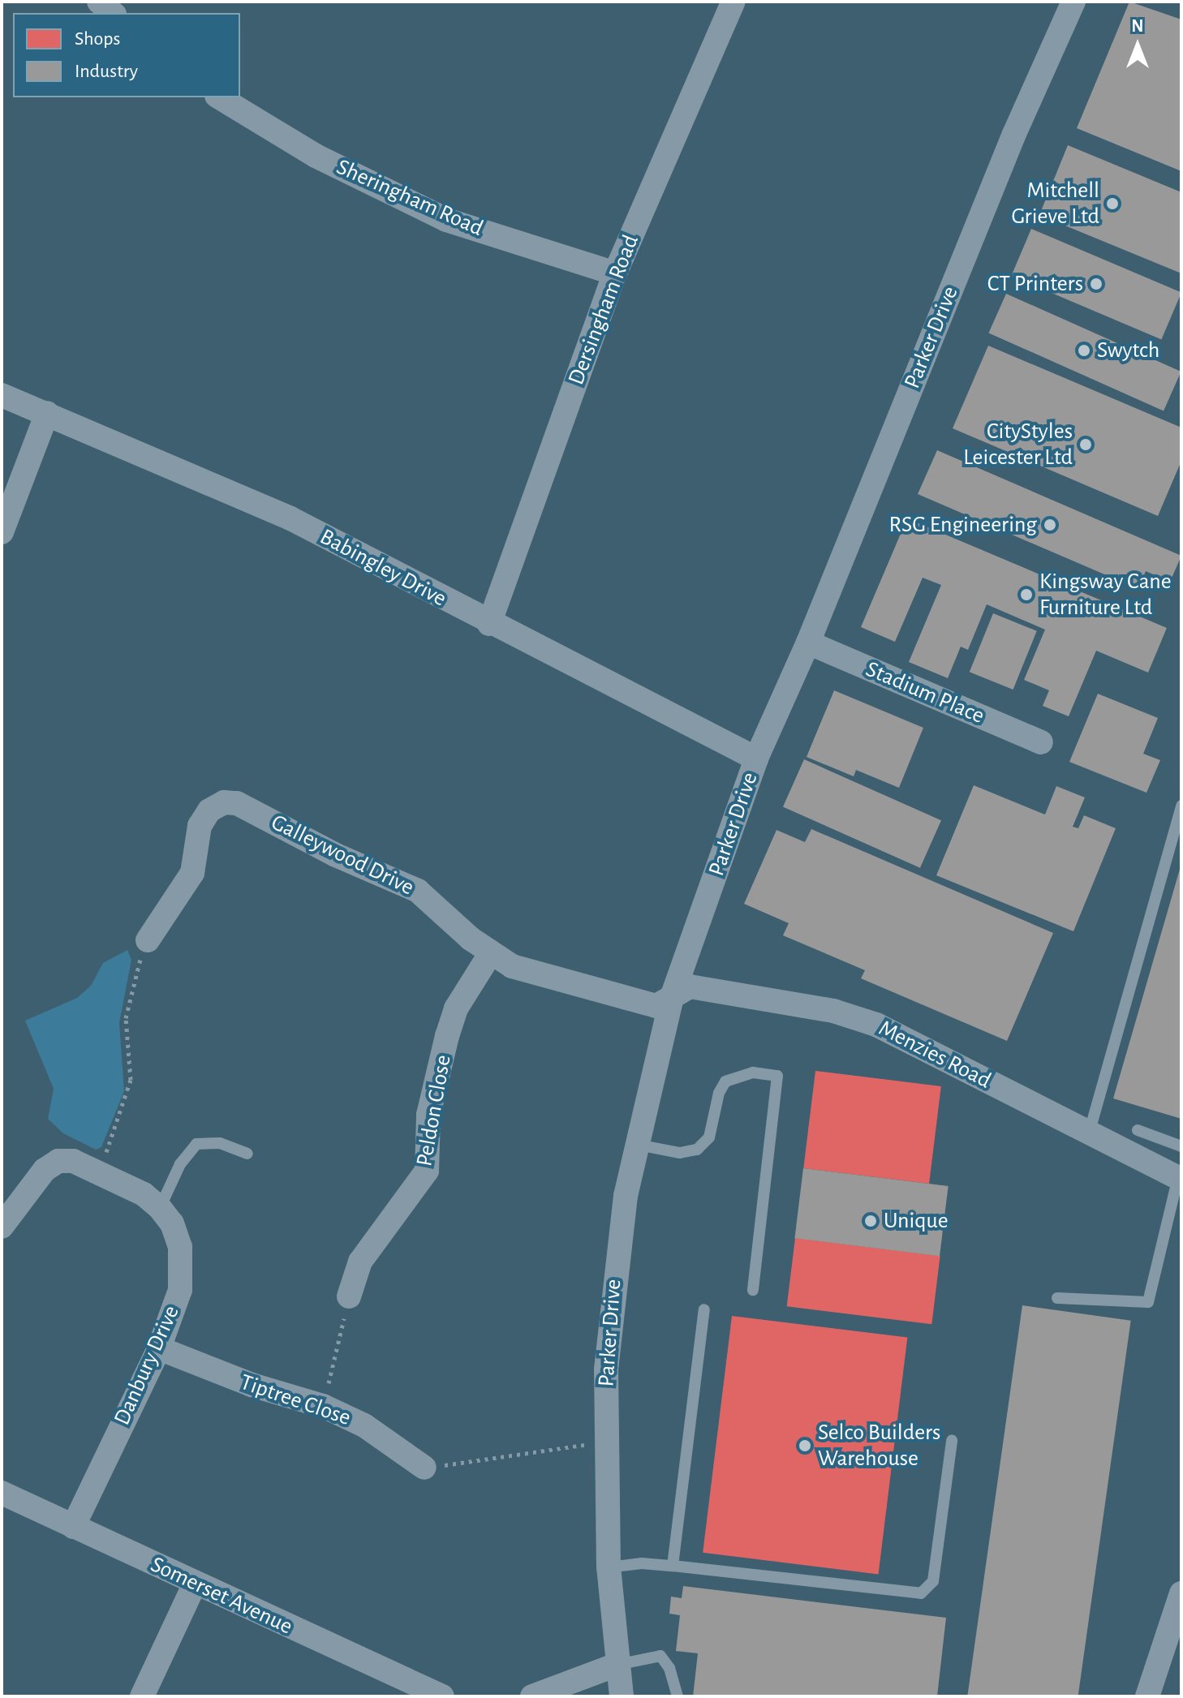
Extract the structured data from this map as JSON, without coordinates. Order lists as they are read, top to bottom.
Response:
{
  "streets": {
    "street": [
      "Sheringham Road",
      "Dersingham Road",
      "Parker Drive",
      "Babingley Drive",
      "Stadium Place",
      "Galleywood Drive",
      "Menzies Road",
      "Peldon Close",
      "Danbury Drive",
      "Tiptree Close",
      "Somerset Avenue"
    ]
  },
  "crossings": [
    ["Sheringham Road", "Dersingham Road"],
    ["Dersingham Road", "Babingley Drive"],
    ["Parker Drive", "Babingley Drive"],
    ["Parker Drive", "Stadium Place"],
    ["Parker Drive", "Galleywood Drive"],
    ["Parker Drive", "Menzies Road"],
    ["Galleywood Drive", "Menzies Road"],
    ["Galleywood Drive", "Peldon Close"],
    ["Danbury Drive", "Tiptree Close"],
    ["Danbury Drive", "Somerset Avenue"]
  ],
  "places": [
    "Mitchell Grieve Ltd",
    "CT Printers",
    "Swytch",
    "CityStyles Leicester Ltd",
    "RSG Engineering",
    "Kingsway Cane Furniture Ltd",
    "Unique",
    "Selco Builders Warehouse"
  ],
  "legend": ["Shops", "Industry"],
  "north": "top"
}
